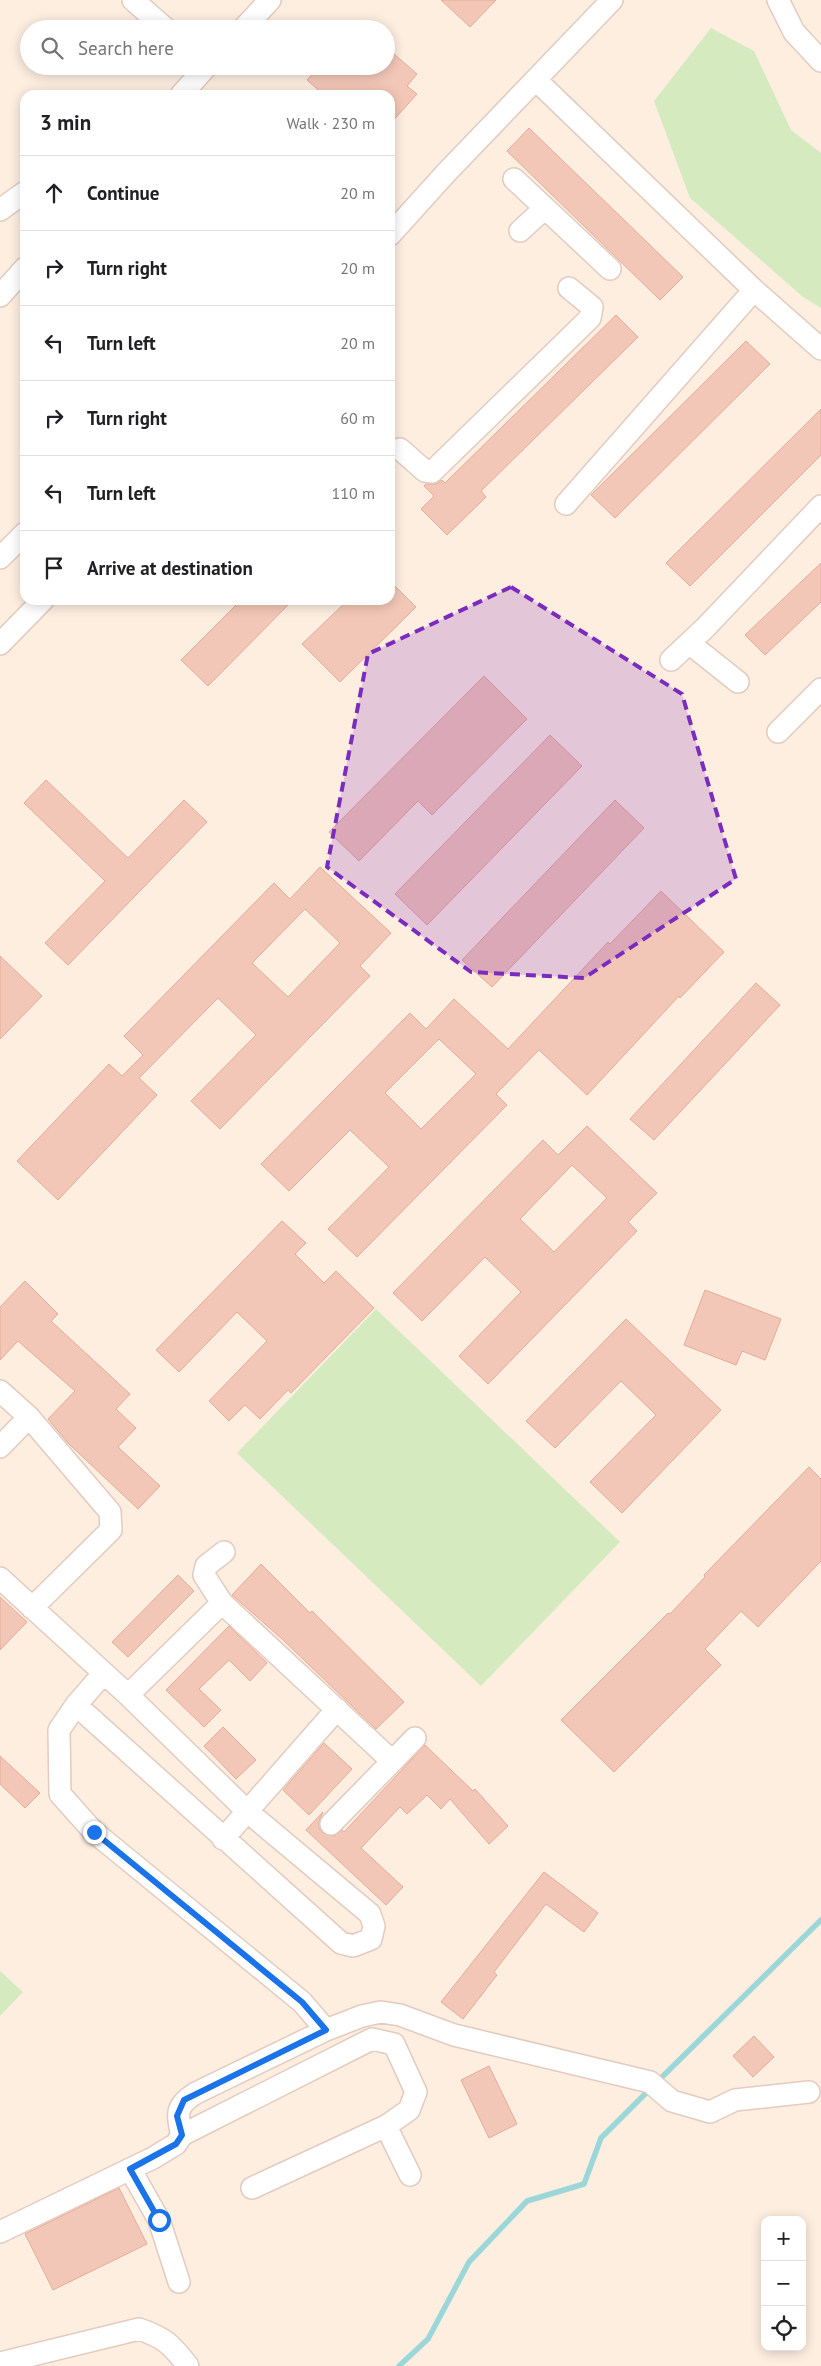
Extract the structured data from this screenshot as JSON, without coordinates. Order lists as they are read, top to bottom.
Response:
{
  "page": {
    "search": "Search here",
    "heading": ["3 min", "Walk · 230 m"],
    "list": [
      ["Continue", "20 m"],
      ["Turn right", "20 m"],
      ["Turn left", "20 m"],
      ["Turn right", "60 m"],
      ["Turn left", "110 m"],
      "Arrive at destination"
    ],
    "map_buttons": ["+", "−"]
  }
}
